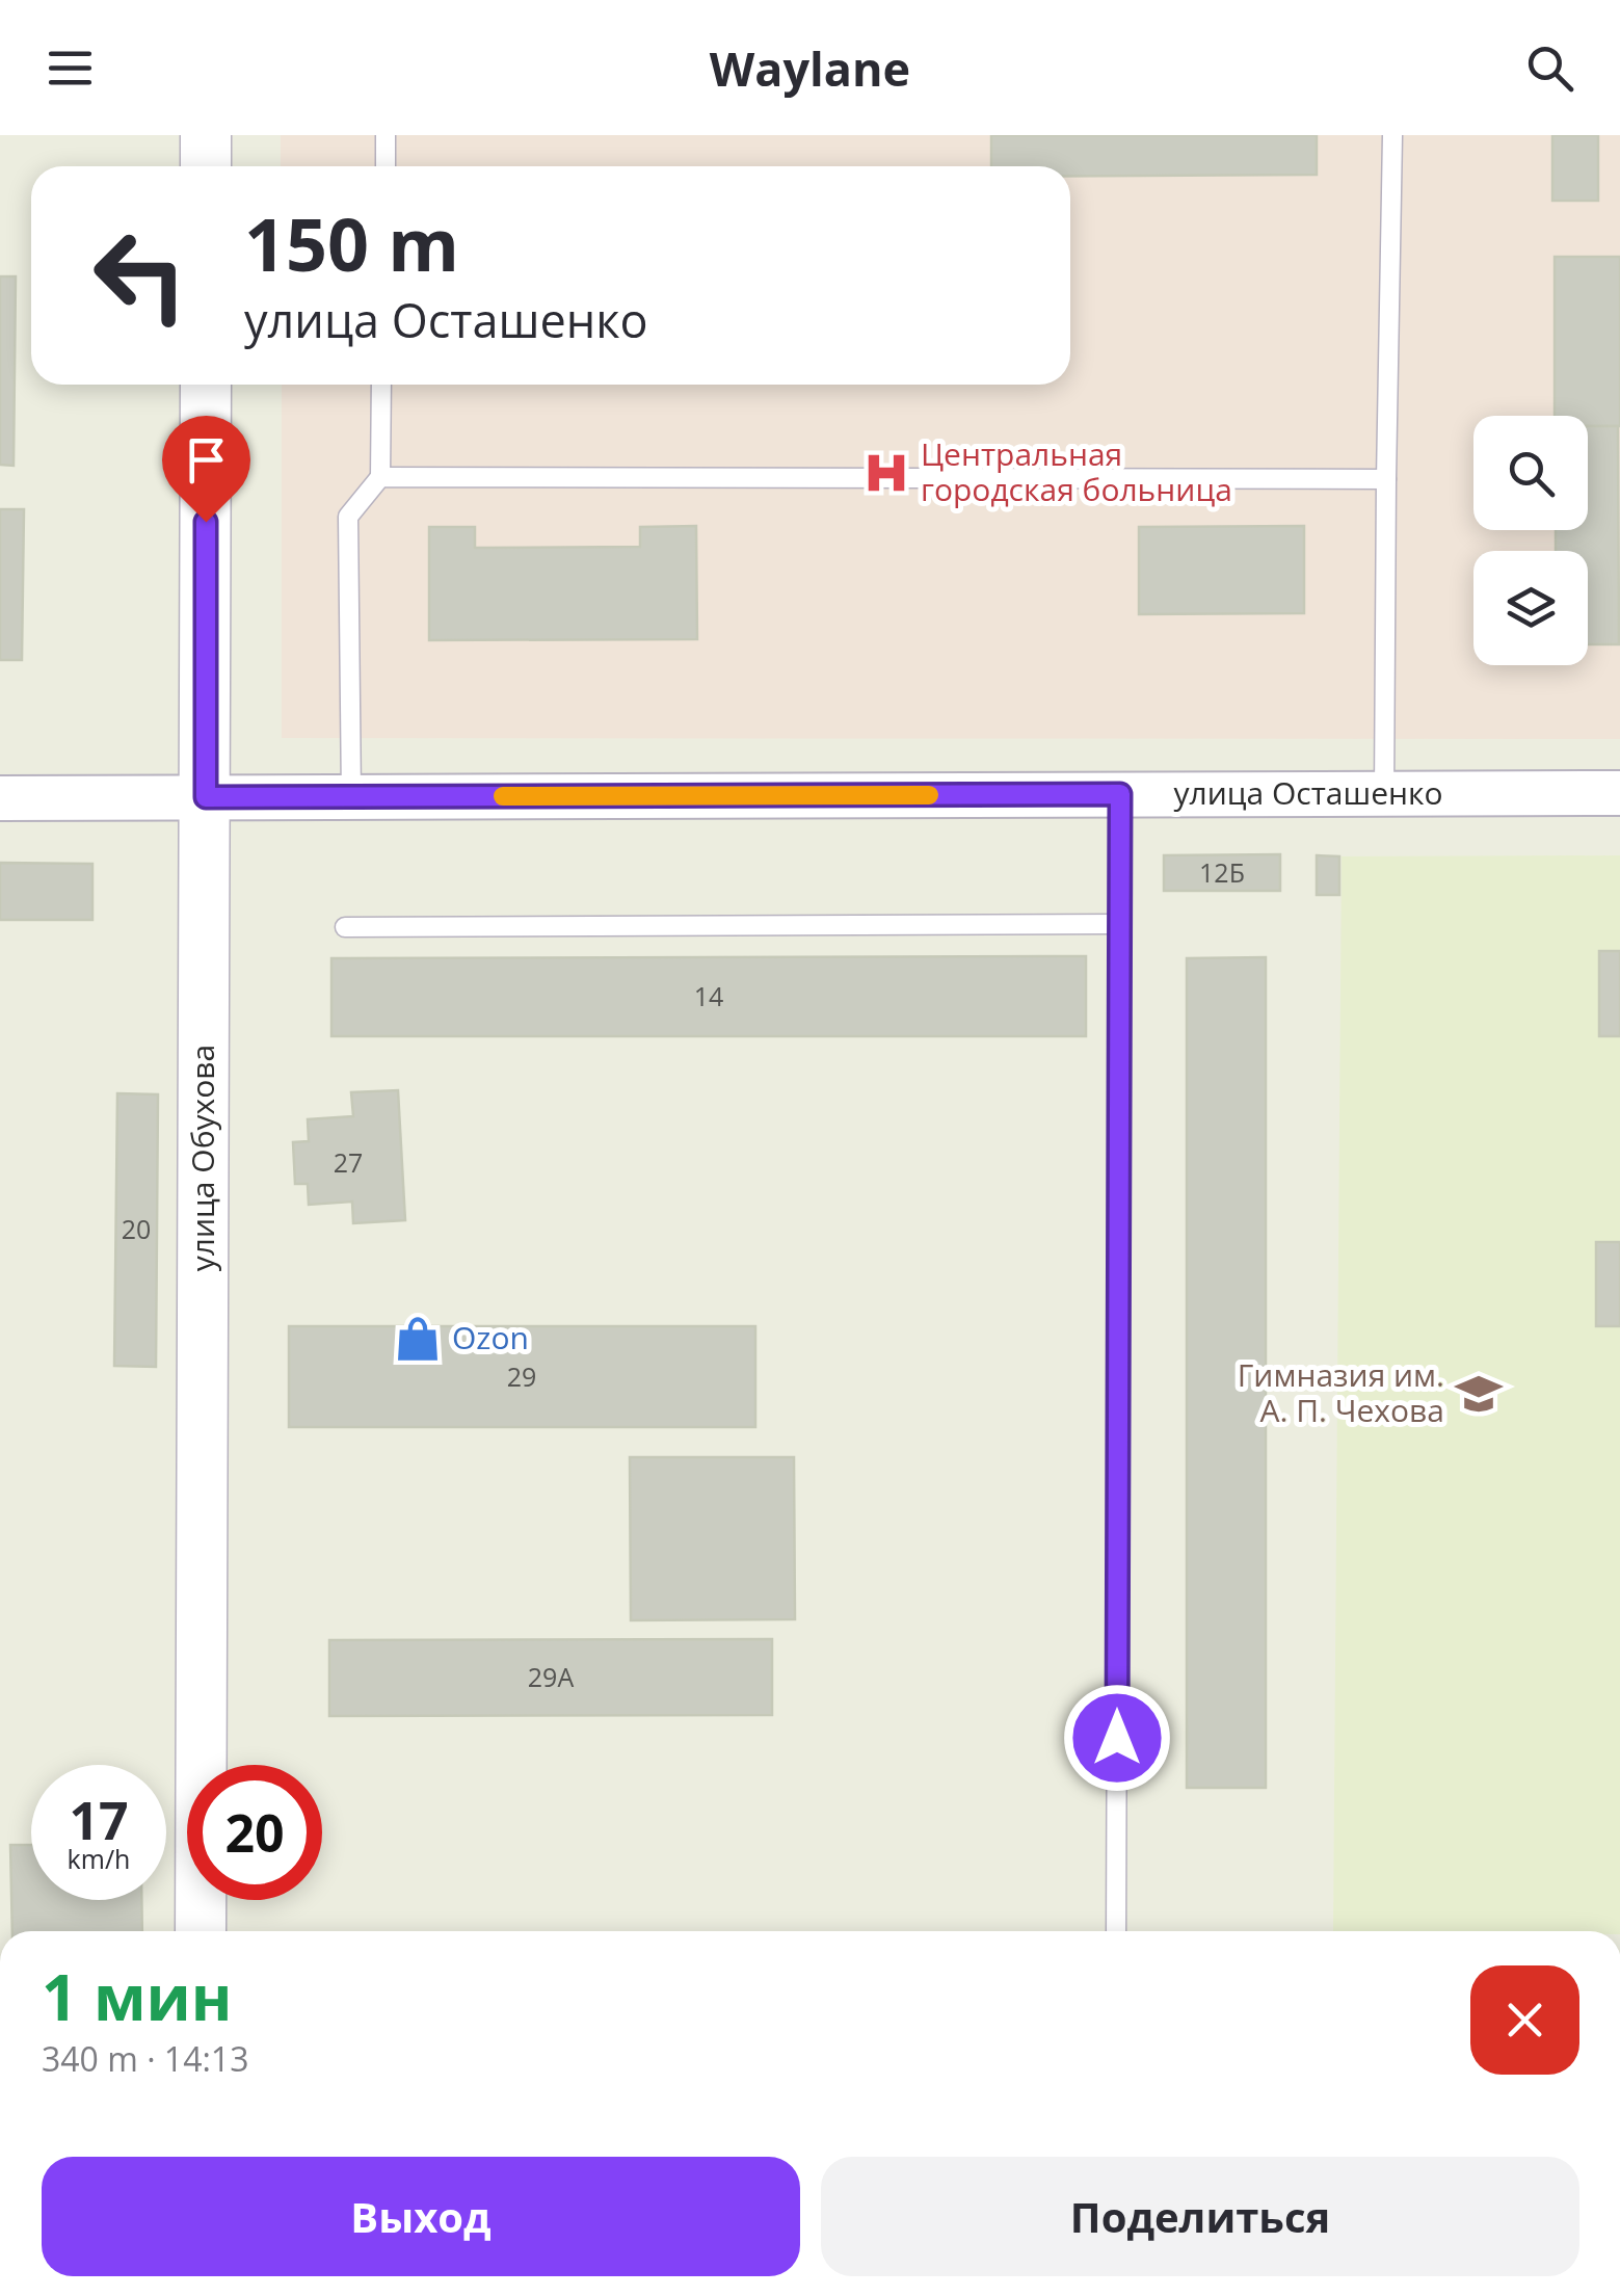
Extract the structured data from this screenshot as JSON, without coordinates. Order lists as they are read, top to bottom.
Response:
{
  "streets": {
    "main road": ["улица Обухова"],
    "street": ["улица Осташенко"]
  },
  "crossings": [
    ["улица Осташенко", "улица Обухова"]
  ],
  "places": {
    "hospital": ["Центральная городская больница"],
    "shop": ["Ozon"],
    "school or university": ["Гимназия им. А. П. Чехова"]
  },
  "house_numbers": [
    "12Б",
    "14",
    "27",
    "20",
    "29",
    "29А"
  ],
  "page": {
    "header": "Waylane",
    "turn": ["150 m", "улица Осташенко"],
    "speed": "17 km/h",
    "limit": "20",
    "heading": ["1 мин", "340 m · 14:13"],
    "buttons": ["Выход", "Поделиться"]
  }
}
